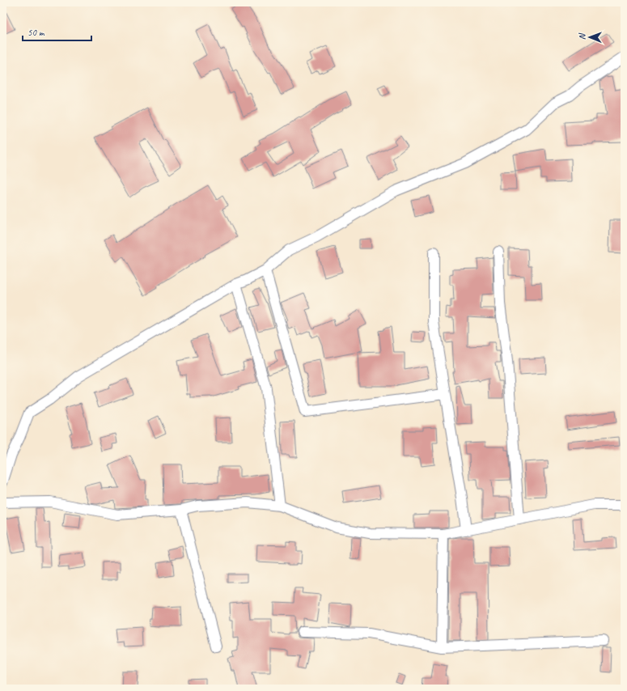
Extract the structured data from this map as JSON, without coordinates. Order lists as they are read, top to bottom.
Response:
{
  "scale_bar": "50 m",
  "north": "left"
}
